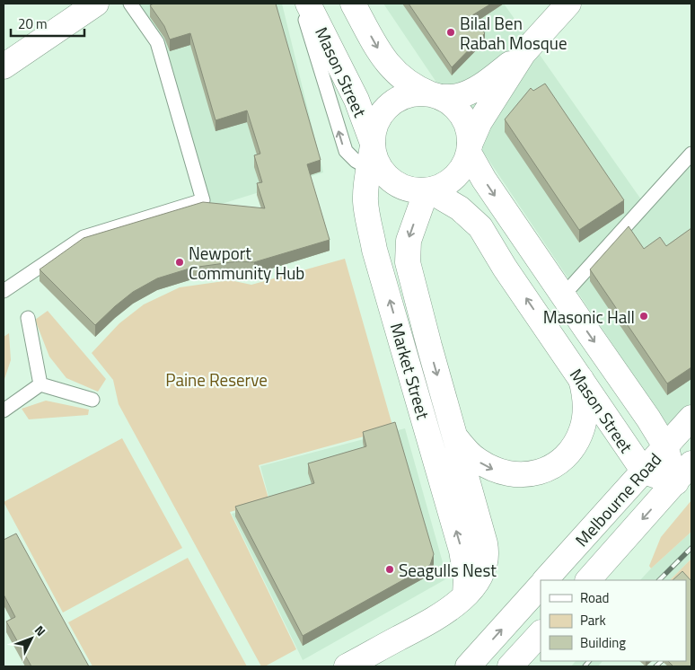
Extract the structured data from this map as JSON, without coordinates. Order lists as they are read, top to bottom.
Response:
{
  "streets": {
    "street": ["Mason Street", "Market Street", "Melbourne Road"]
  },
  "crossings": [
    ["Mason Street", "Market Street"],
    ["Mason Street", "Melbourne Road"]
  ],
  "parks": ["Paine Reserve"],
  "places": [
    "Bilal Ben Rabah Mosque",
    "Newport Community Hub",
    "Masonic Hall",
    "Seagulls Nest"
  ],
  "legend": ["Road", "Park", "Building"],
  "scale_bar": "20 m",
  "north": "top right"
}
